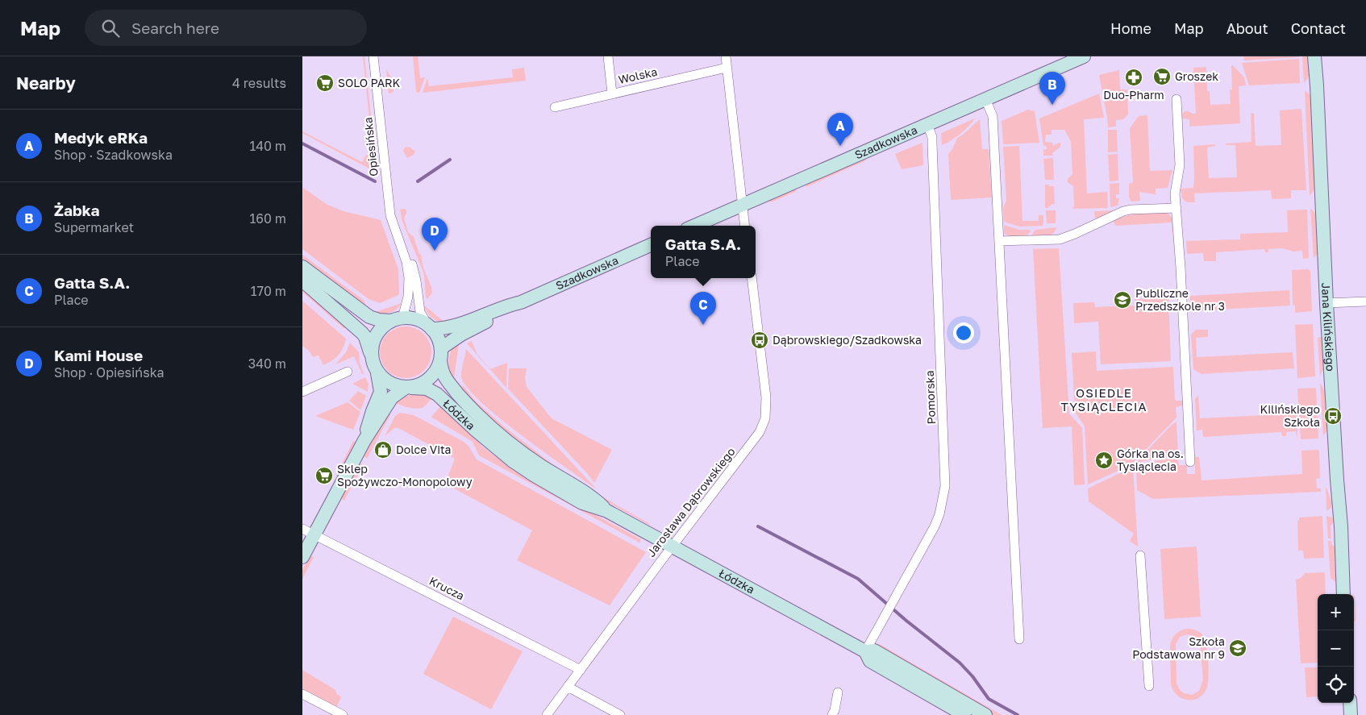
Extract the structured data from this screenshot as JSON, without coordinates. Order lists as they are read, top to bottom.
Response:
{
  "streets": {
    "street": [
      "Wolska",
      "Szadkowska",
      "Opiesińska",
      "Jana Kilińskiego",
      "Pomorska",
      "Łódzka",
      "Jarosława Dąbrowskiego",
      "Krucza"
    ]
  },
  "crossings": [
    ["Szadkowska", "Opiesińska"],
    ["Szadkowska", "Pomorska"],
    ["Szadkowska", "Łódzka"],
    ["Opiesińska", "Łódzka"],
    ["Pomorska", "Łódzka"],
    ["Łódzka", "Jarosława Dąbrowskiego"],
    ["Jarosława Dąbrowskiego", "Krucza"]
  ],
  "districts": ["OSIEDLE TYSIĄCLECIA"],
  "places": {
    "supermarket": ["Groszek", "SOLO PARK", "Sklep Spożywczo-Monopolowy"],
    "pharmacy": ["Duo-Pharm"],
    "school or university": ["Publiczne Przedszkole nr 3", "Szkoła Podstawowa nr 9"],
    "bus stop": ["Dąbrowskiego/Szadkowska", "Kilińskiego Szkoła"],
    "shop": ["Dolce Vita"],
    "place": ["Górka na os. Tysiąclecia"]
  },
  "page": {
    "header": "Map",
    "search": "Search here",
    "nav": [
      "Home",
      "Map",
      "About",
      "Contact"
    ],
    "heading": ["Nearby", "4 results"],
    "pins": [
      "B",
      "A",
      "D",
      "C"
    ],
    "list": [
      {
        "mark": "A",
        "name": "Medyk eRKa",
        "note": "Shop · Szadkowska",
        "value": "140 m"
      },
      {
        "mark": "B",
        "name": "Żabka",
        "note": "Supermarket",
        "value": "160 m"
      },
      {
        "mark": "C",
        "name": "Gatta S.A.",
        "note": "Place",
        "value": "170 m"
      },
      {
        "mark": "D",
        "name": "Kami House",
        "note": "Shop · Opiesińska",
        "value": "340 m"
      }
    ],
    "popup": ["Gatta S.A.", "Place"],
    "map_buttons": ["+", "−"]
  }
}
